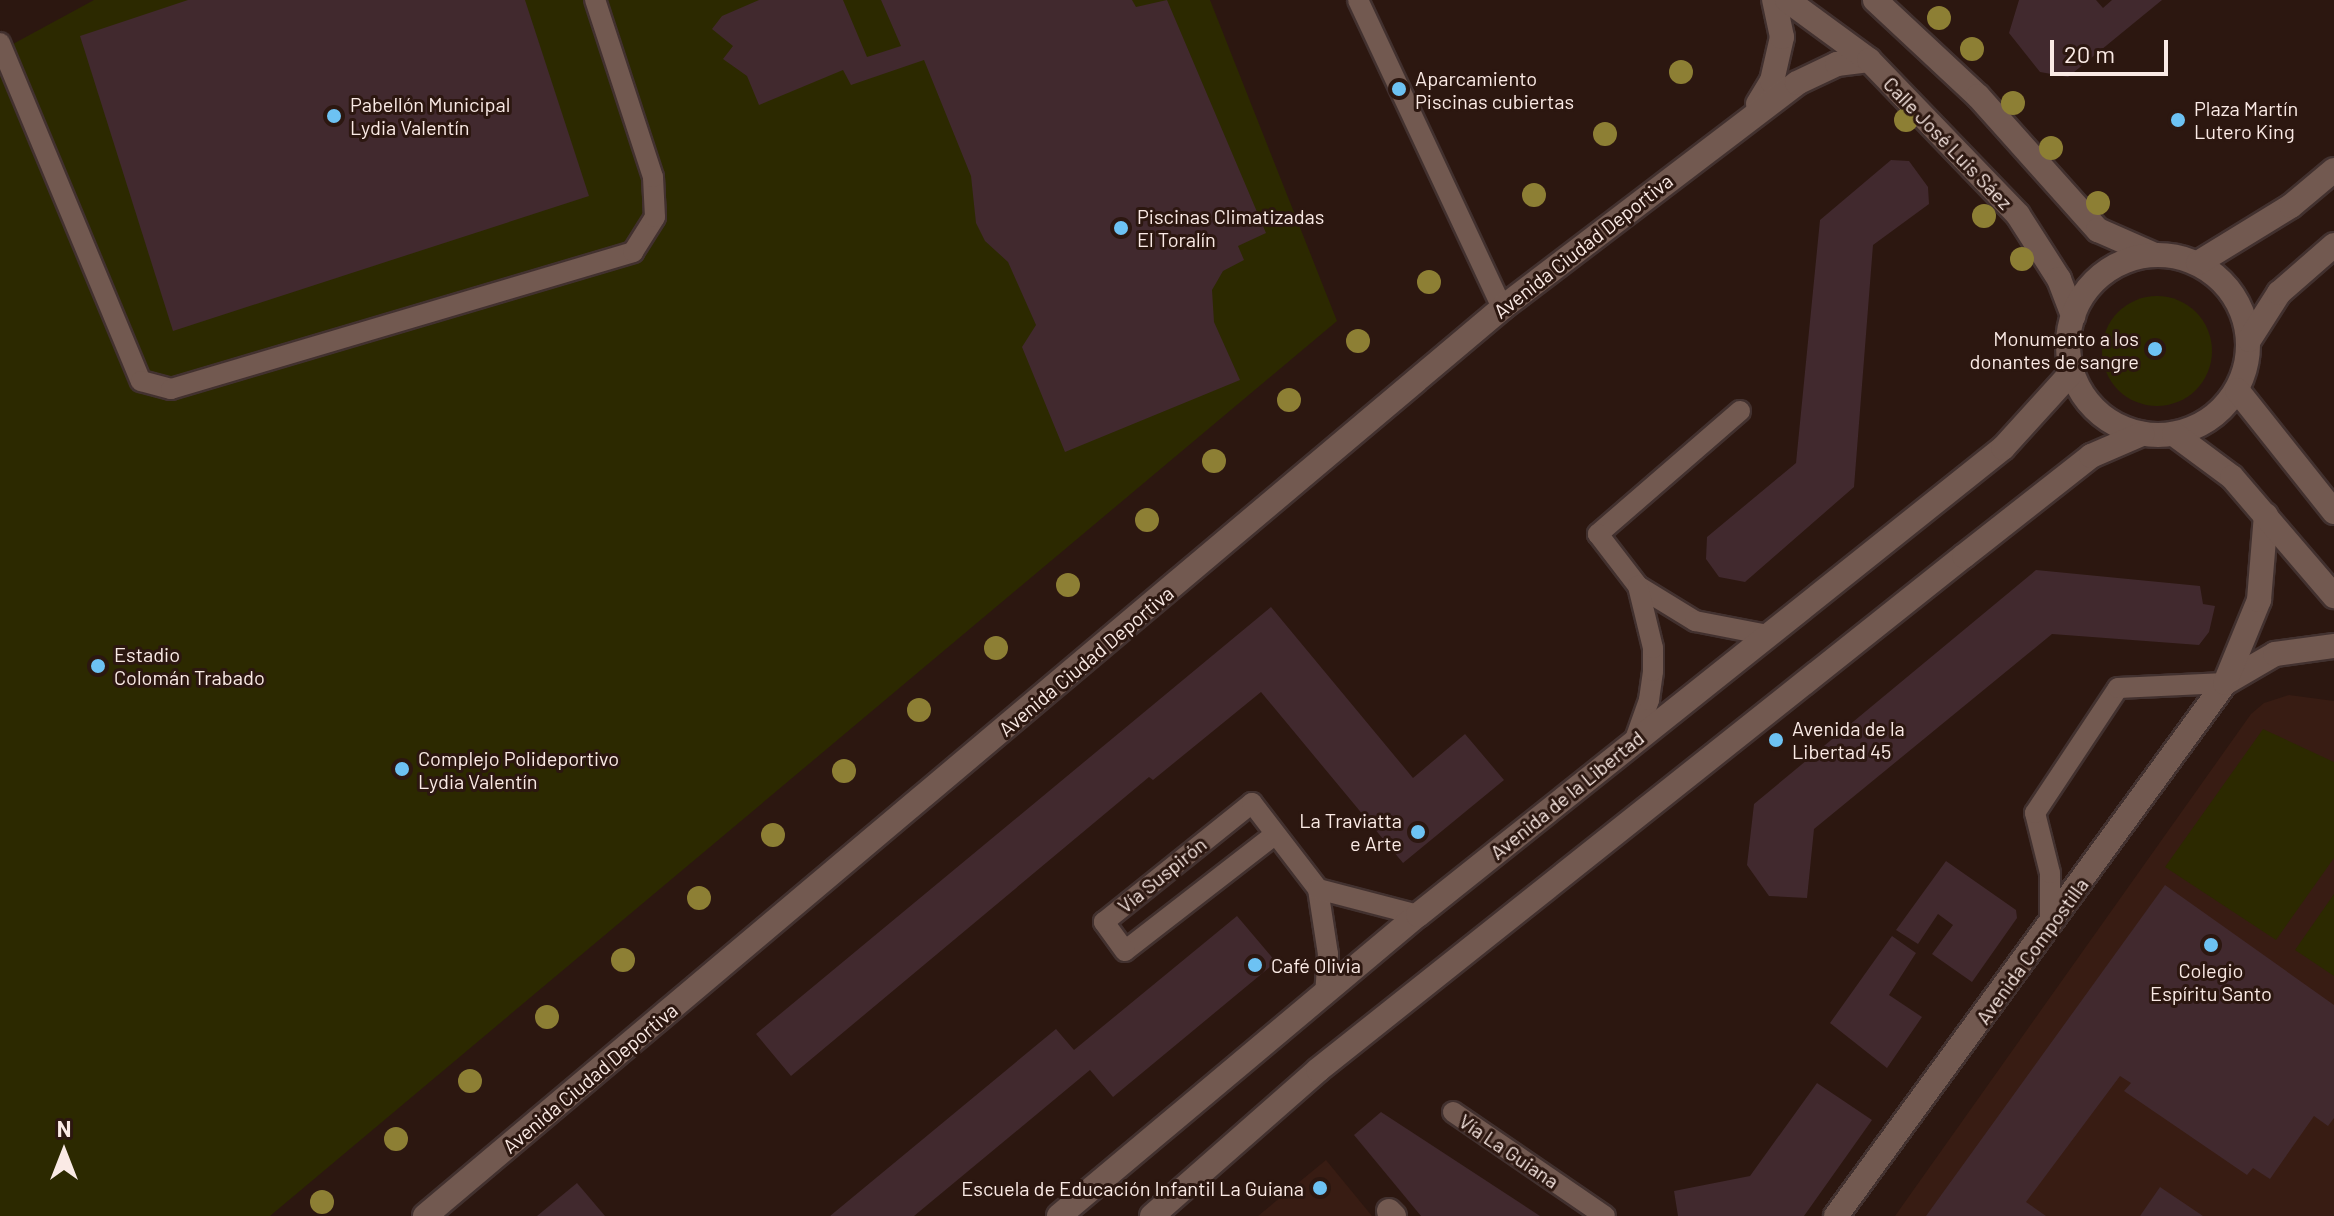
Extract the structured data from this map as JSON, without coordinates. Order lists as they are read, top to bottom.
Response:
{
  "streets": {
    "street": [
      "Calle José Luis Sáez",
      "Avenida Ciudad Deportiva",
      "Avenida de la Libertad",
      "Avenida Compostilla"
    ],
    "lane": ["Vía Suspirón", "Vía La Guiana"]
  },
  "crossings": [
    ["Calle José Luis Sáez", "Avenida Ciudad Deportiva"],
    ["Calle José Luis Sáez", "Avenida de la Libertad"]
  ],
  "places": [
    "Aparcamiento Piscinas cubiertas",
    "Pabellón Municipal Lydia Valentín",
    "Plaza Martín Lutero King",
    "Piscinas Climatizadas El Toralín",
    "Monumento a los donantes de sangre",
    "Estadio Colomán Trabado",
    "Avenida de la Libertad 45",
    "Complejo Polideportivo Lydia Valentín",
    "La Traviatta e Arte",
    "Colegio Espíritu Santo",
    "Café Olivia",
    "Escuela de Educación Infantil La Guiana"
  ],
  "scale_bar": "20 m",
  "north": "top"
}
